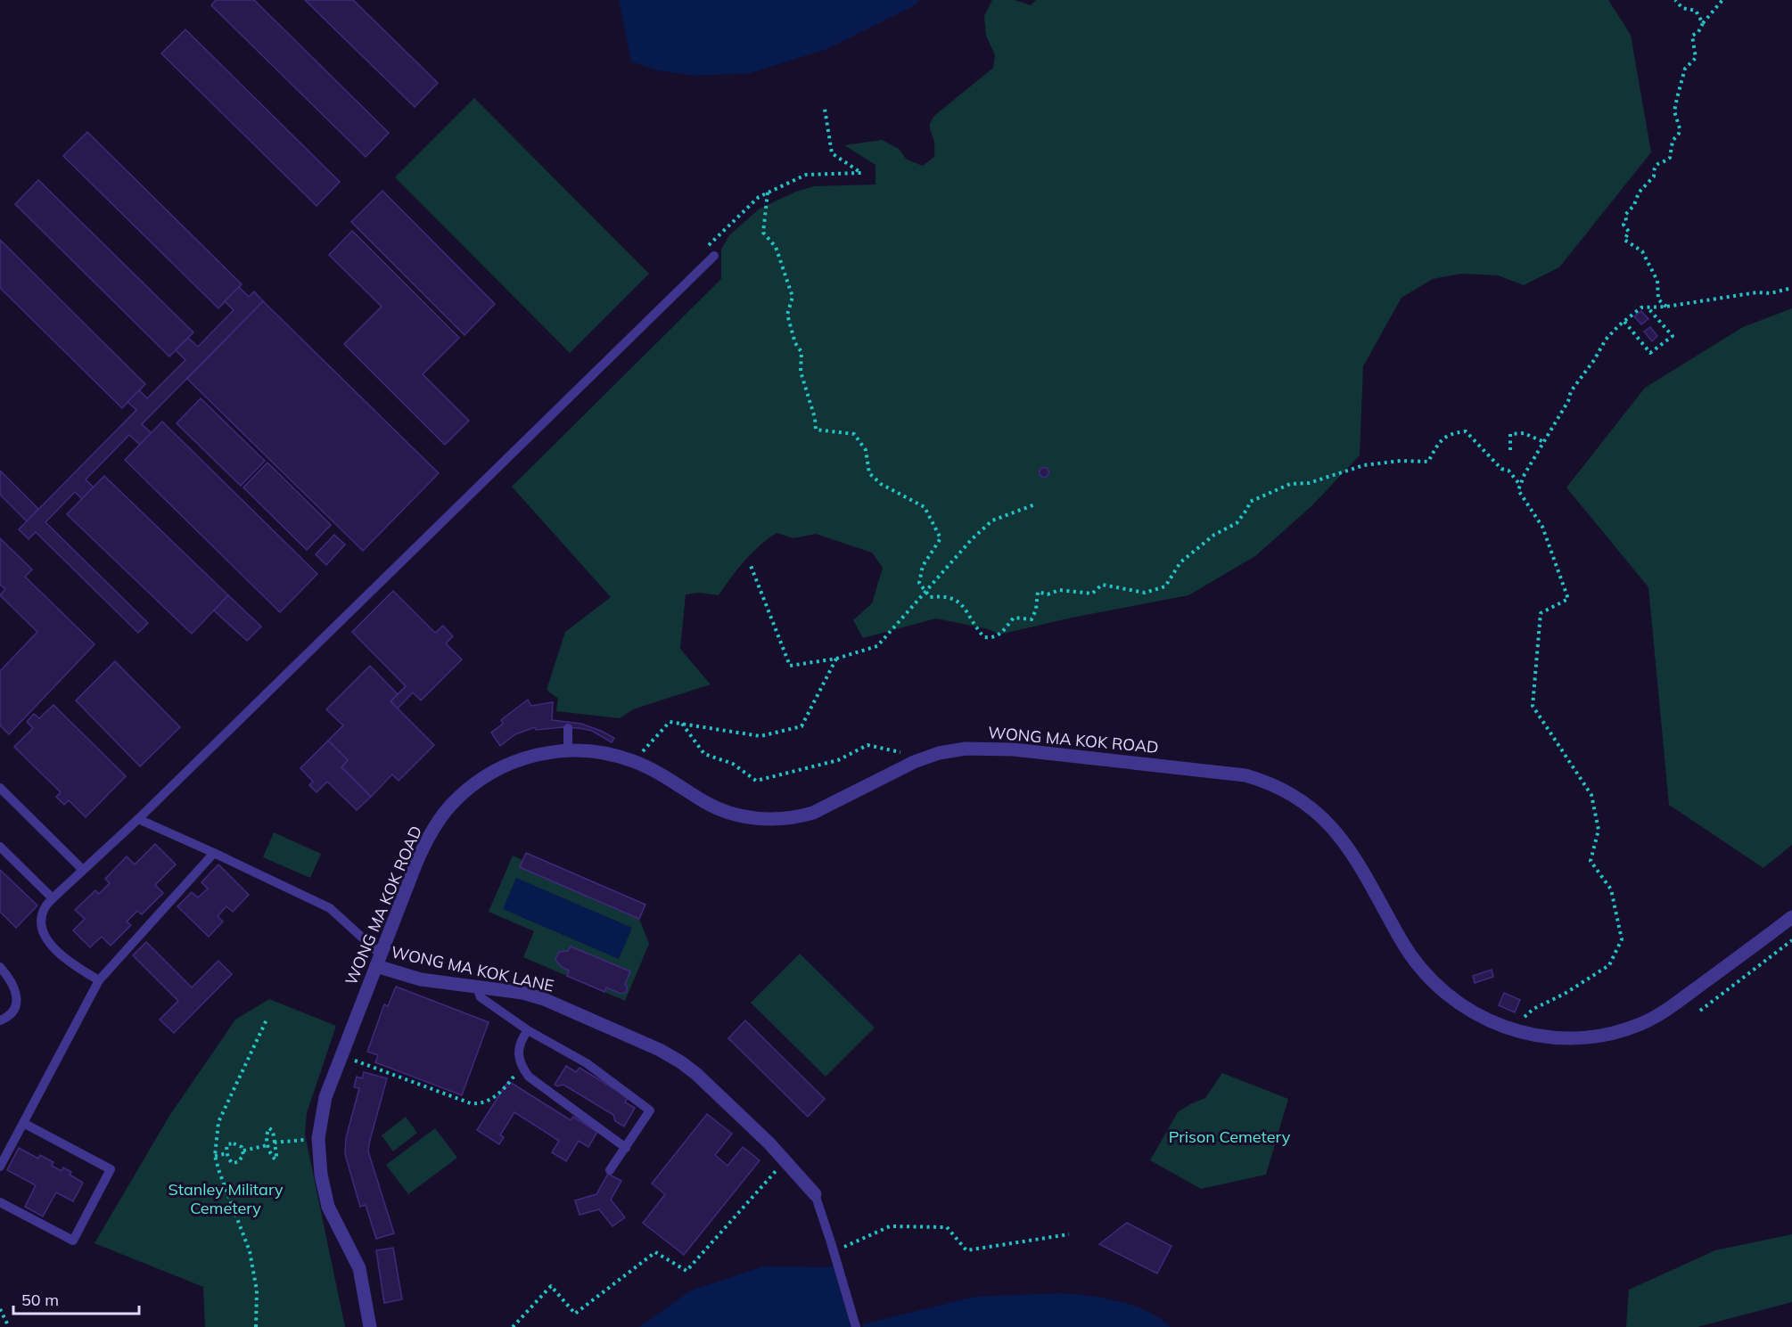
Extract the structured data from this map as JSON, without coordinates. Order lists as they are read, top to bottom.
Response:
{
  "streets": {
    "street": ["WONG MA KOK ROAD", "WONG MA KOK LANE"]
  },
  "crossings": [
    ["WONG MA KOK ROAD", "WONG MA KOK LANE"]
  ],
  "parks": ["Prison Cemetery", "Stanley Military Cemetery"],
  "scale_bar": "50 m"
}
